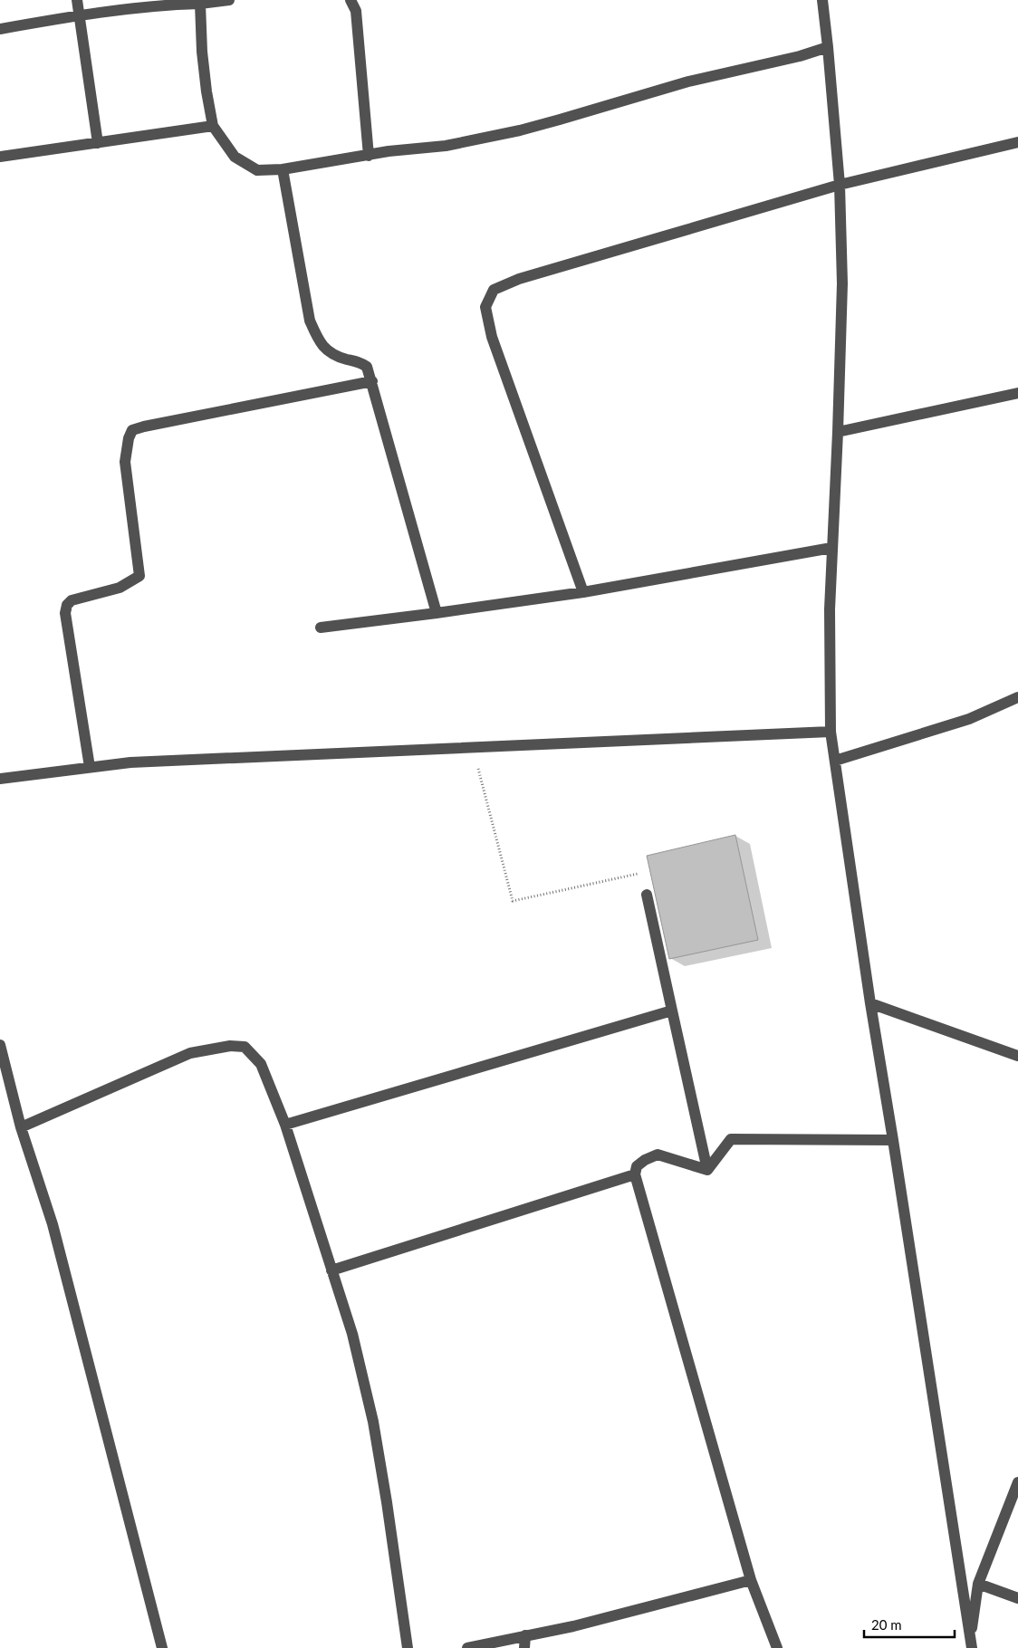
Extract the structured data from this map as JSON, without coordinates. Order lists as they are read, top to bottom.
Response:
{
  "scale_bar": "20 m"
}
